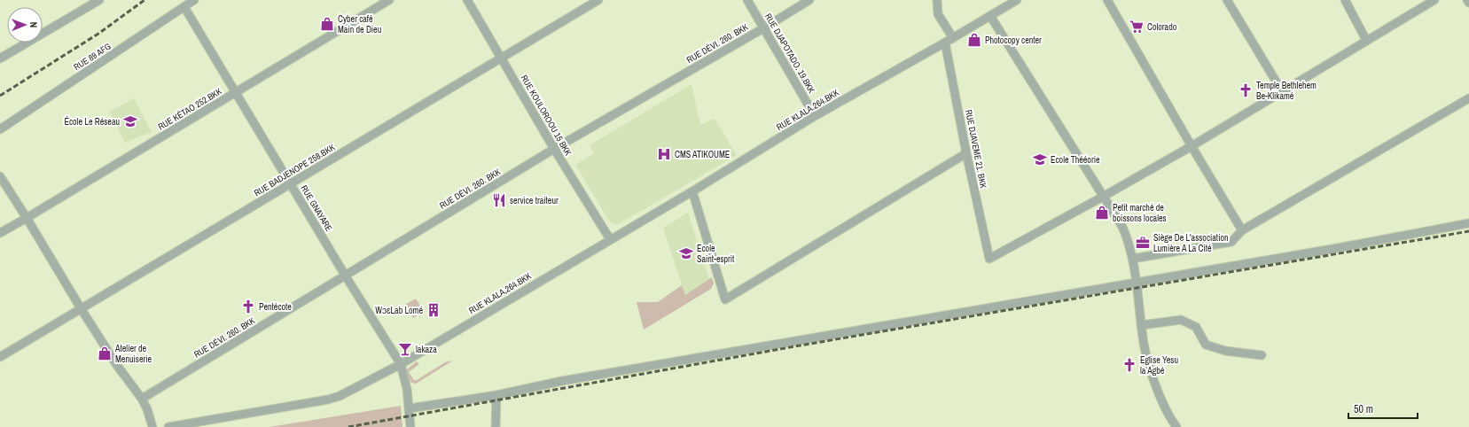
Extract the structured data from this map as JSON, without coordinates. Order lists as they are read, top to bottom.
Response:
{
  "streets": {
    "street": [
      "RUE DÉVI. 260. BKK",
      "RUE DJAPOTADO. 19.BKK",
      "RUE 89 AFG",
      "RUE KÉTAO 252.BKK",
      "RUE KLALA.264.BKK",
      "RUE KOULOROOU 15 BKK",
      "RUE DJAVEME 21. BKK",
      "RUE BADJENOPE 258.BKK",
      "RUE GNAYARE",
      "RUE KLALA,264.BKK"
    ]
  },
  "crossings": [
    ["RUE DÉVI. 260. BKK", "RUE DJAPOTADO. 19.BKK"],
    ["RUE DÉVI. 260. BKK", "RUE KOULOROOU 15 BKK"],
    ["RUE DÉVI. 260. BKK", "RUE GNAYARE"],
    ["RUE DJAPOTADO. 19.BKK", "RUE KLALA.264.BKK"],
    ["RUE 89 AFG", "RUE GNAYARE"],
    ["RUE KÉTAO 252.BKK", "RUE GNAYARE"],
    ["RUE KLALA.264.BKK", "RUE KOULOROOU 15 BKK"],
    ["RUE KLALA.264.BKK", "RUE DJAVEME 21. BKK"],
    ["RUE KLALA.264.BKK", "RUE KLALA,264.BKK"],
    ["RUE KOULOROOU 15 BKK", "RUE BADJENOPE 258.BKK"],
    ["RUE KOULOROOU 15 BKK", "RUE KLALA,264.BKK"],
    ["RUE BADJENOPE 258.BKK", "RUE GNAYARE"],
    ["RUE GNAYARE", "RUE KLALA,264.BKK"]
  ],
  "places": {
    "shop": [
      "Cyber café Main de Dieu",
      "Photocopy center",
      "Petit marché de boissons locales",
      "Atelier de Menuiserie"
    ],
    "supermarket": ["Colorado"],
    "church": ["Temple Bethlehem Be-Klikamé", "Pentécote", "Eglise Yesu la Agbé"],
    "school or university": ["École Le Réseau", "Ecole Thééorie", "Ecole Saint-esprit"],
    "hospital": ["CMS ATIKOUME"],
    "restaurant": ["service traiteur"],
    "office": ["Siège De L'association Lumière A La Cité"],
    "building": ["WɔɛLab Lomé"],
    "bar": ["lakaza"]
  },
  "scale_bar": "50 m",
  "north": "right"
}
